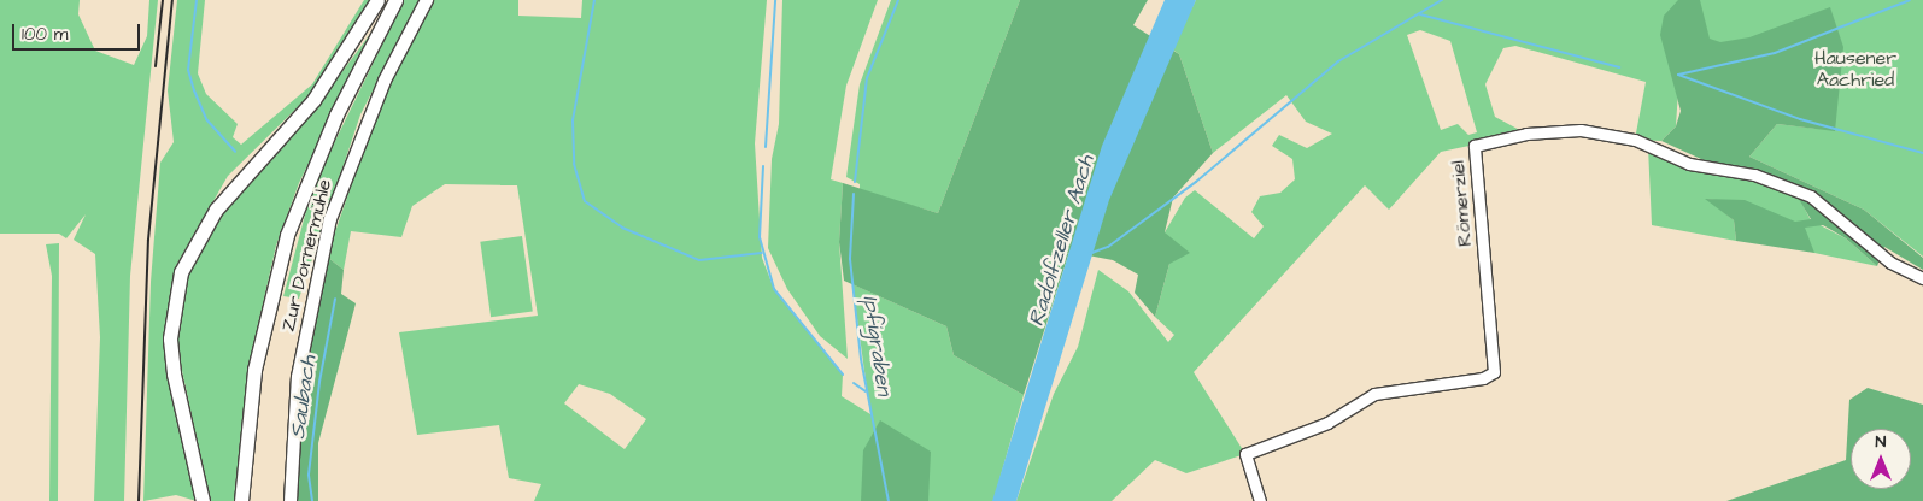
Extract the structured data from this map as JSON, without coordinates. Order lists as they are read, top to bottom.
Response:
{
  "streets": {
    "street": ["Römerziel", "Zur Dornermühle"]
  },
  "water": ["Radolfzeller Aach", "Ipfigraben", "Saubach"],
  "parks": ["Hausener Aachried"],
  "scale_bar": "100 m",
  "north": "top"
}
